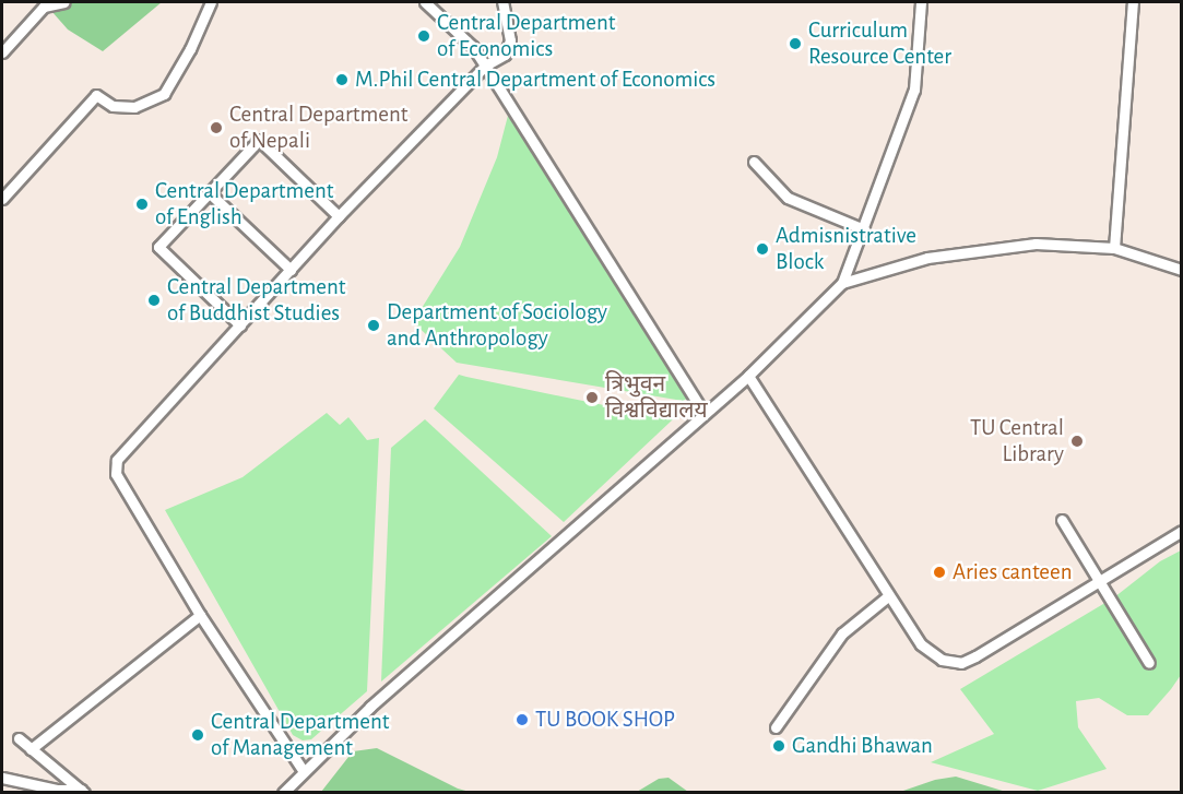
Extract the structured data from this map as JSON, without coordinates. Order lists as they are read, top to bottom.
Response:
{
  "places": [
    "Central Department of Economics",
    "Curriculum Resource Center",
    "M.Phil Central Department of Economics",
    "Central Department of Nepali",
    "Central Department of English",
    "Admisnistrative Block",
    "Central Department of Buddhist Studies",
    "Department of Sociology and Anthropology",
    "त्रिभुवन विश्वविद्यालय",
    "TU Central Library",
    "Aries canteen",
    "TU BOOK SHOP",
    "Central Department of Management",
    "Gandhi Bhawan"
  ]
}
